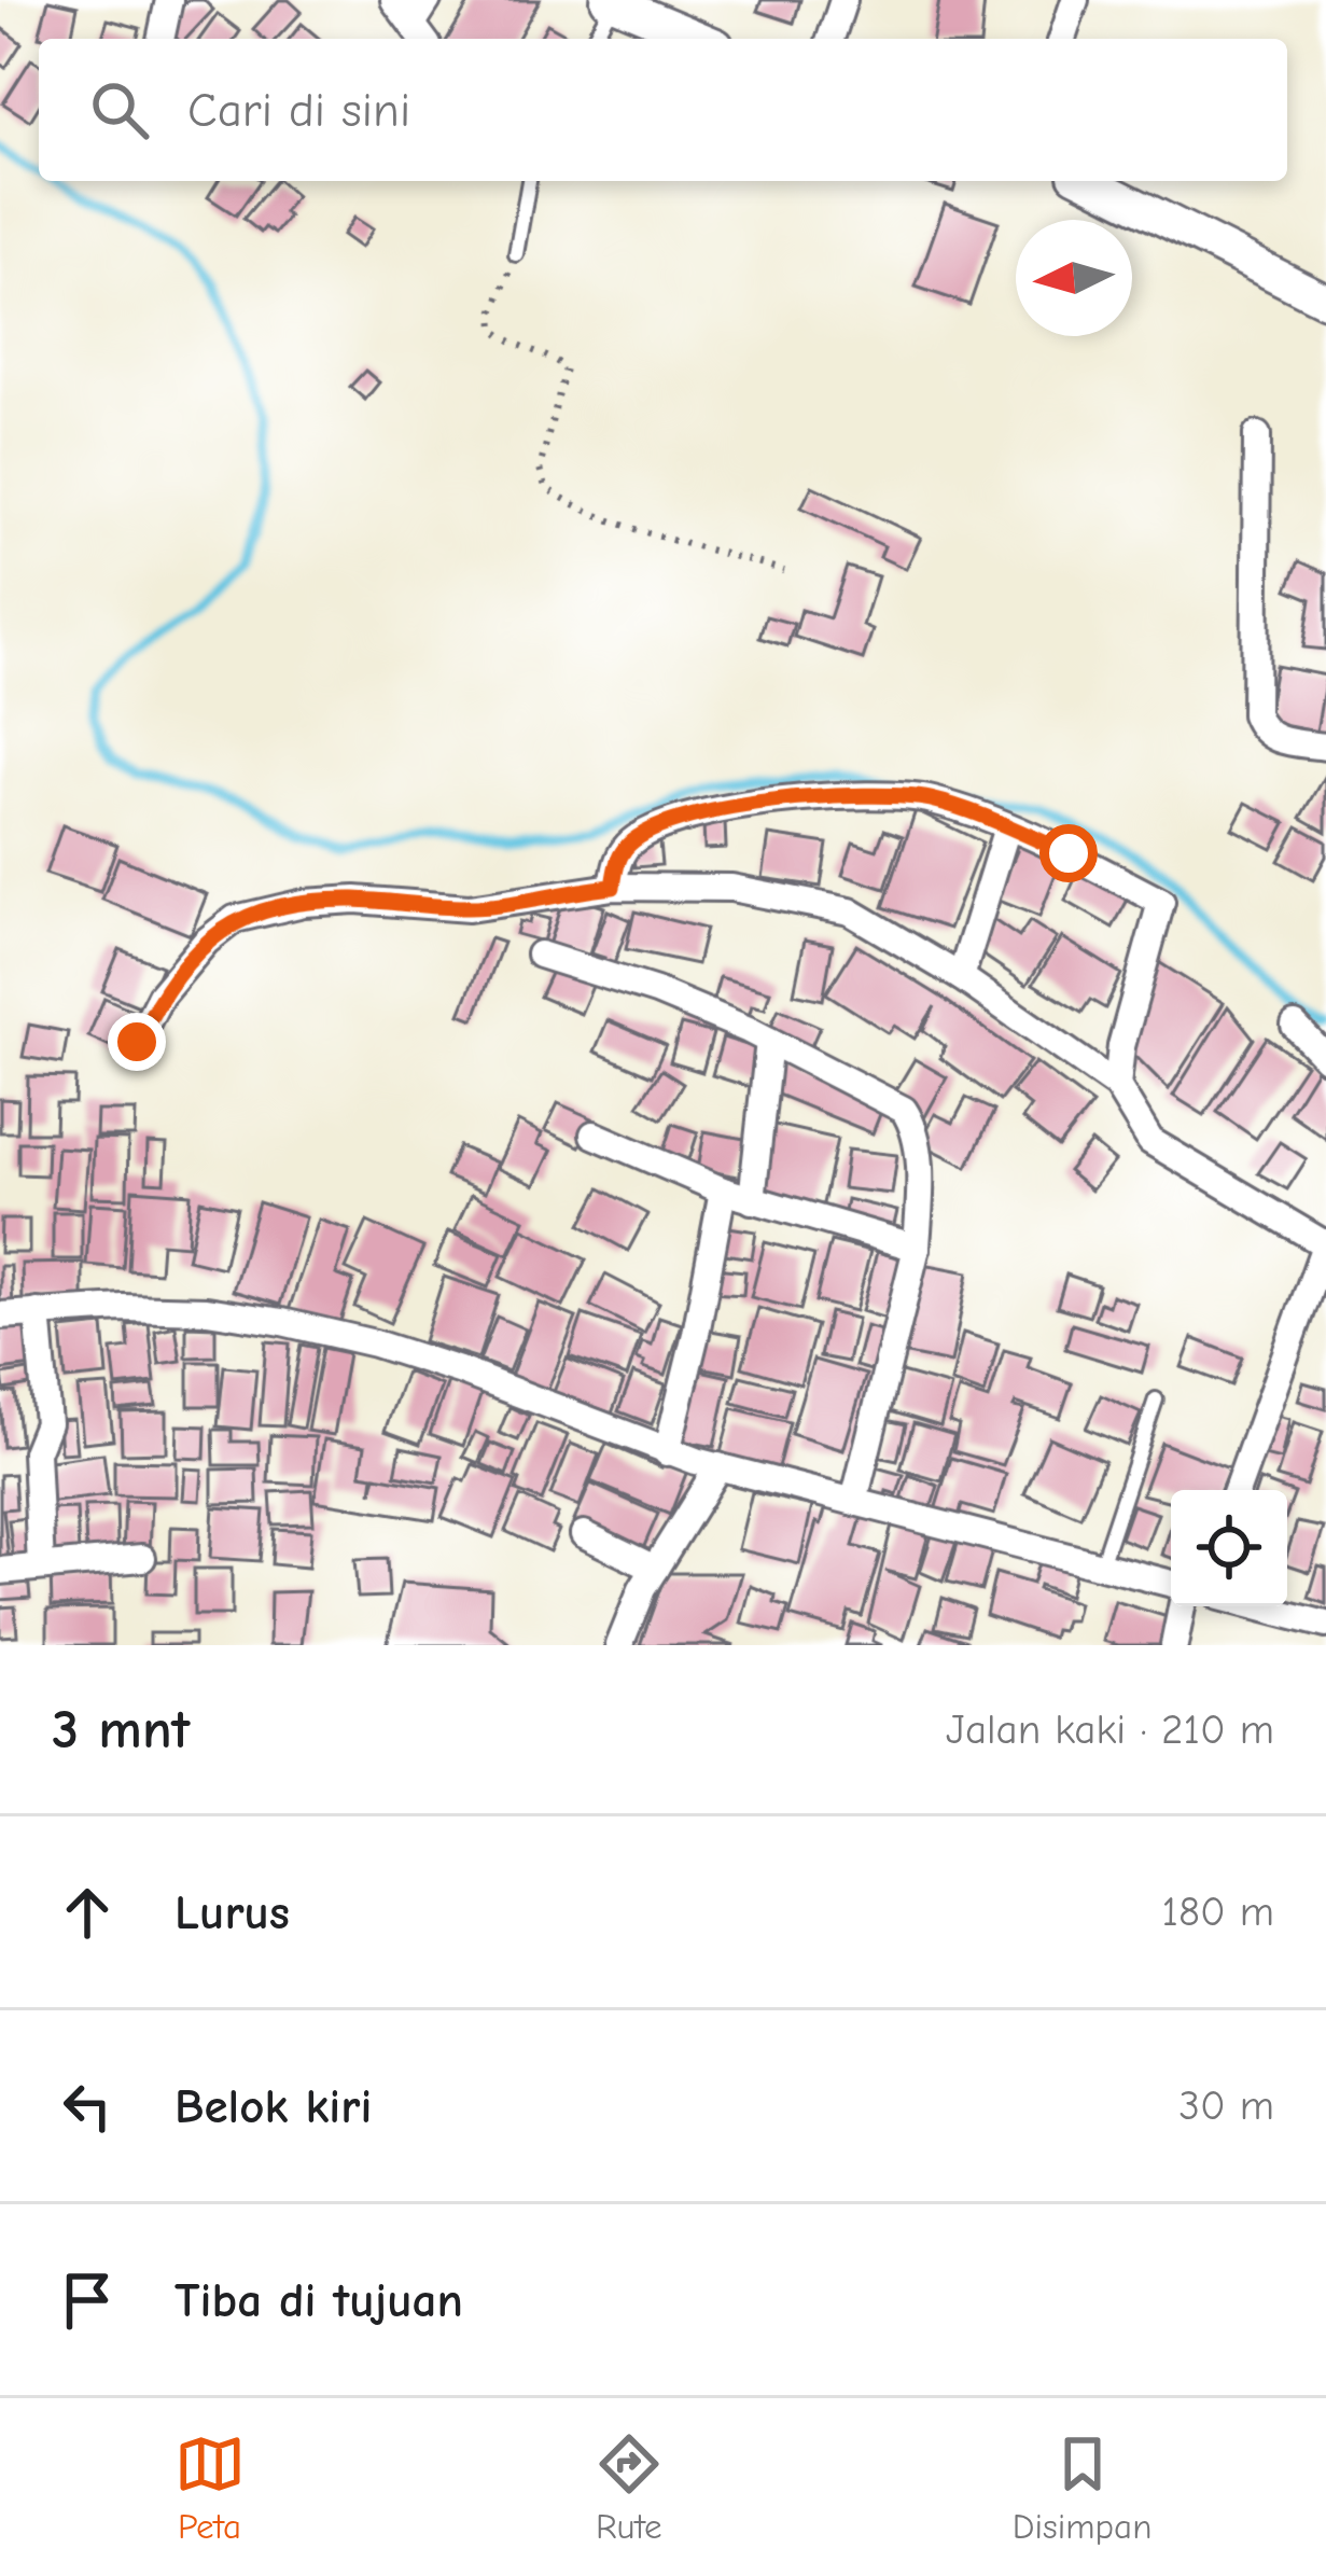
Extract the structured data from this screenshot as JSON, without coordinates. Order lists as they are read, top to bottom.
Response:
{
  "north": "left",
  "page": {
    "search": "Cari di sini",
    "heading": ["3 mnt", "Jalan kaki · 210 m"],
    "list": [
      ["Lurus", "180 m"],
      ["Belok kiri", "30 m"],
      "Tiba di tujuan"
    ],
    "nav": ["Peta", "Rute", "Disimpan"]
  }
}
